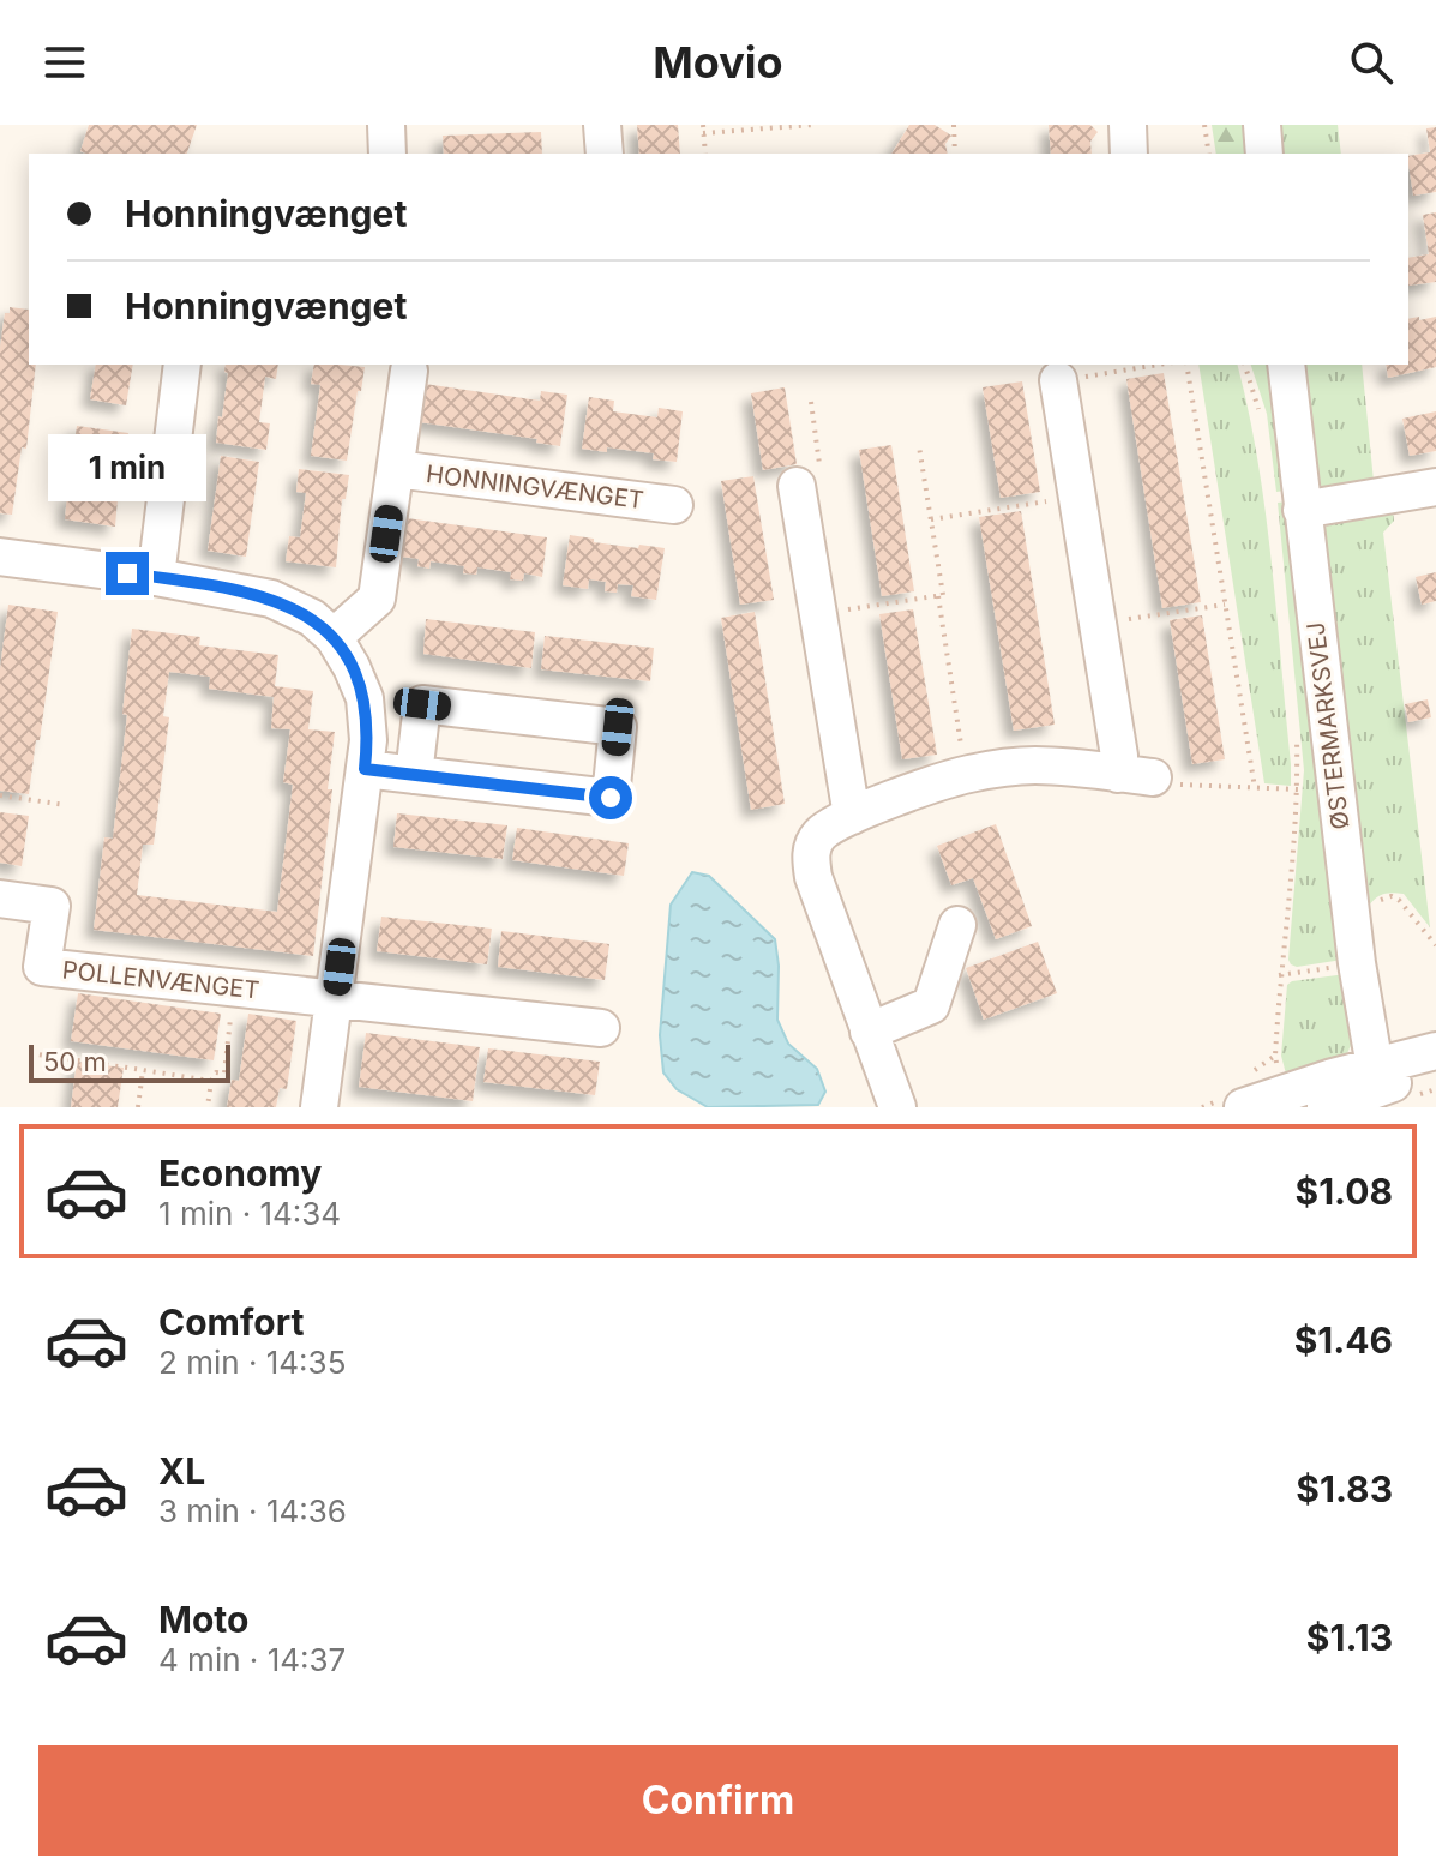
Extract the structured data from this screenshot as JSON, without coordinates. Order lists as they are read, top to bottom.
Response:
{
  "streets": {
    "street": ["HONNINGVÆNGET", "ØSTERMARKSVEJ", "POLLENVÆNGET"]
  },
  "scale_bar": "50 m",
  "page": {
    "header": "Movio",
    "banner": ["Honningvænget", "Honningvænget"],
    "bubble": "1 min",
    "scale": "50 m",
    "list": [
      {
        "name": "Economy",
        "note": "1 min · 14:34",
        "value": "$1.08"
      },
      {
        "name": "Comfort",
        "note": "2 min · 14:35",
        "value": "$1.46"
      },
      {
        "name": "XL",
        "note": "3 min · 14:36",
        "value": "$1.83"
      },
      {
        "name": "Moto",
        "note": "4 min · 14:37",
        "value": "$1.13"
      }
    ],
    "buttons": "Confirm"
  }
}
